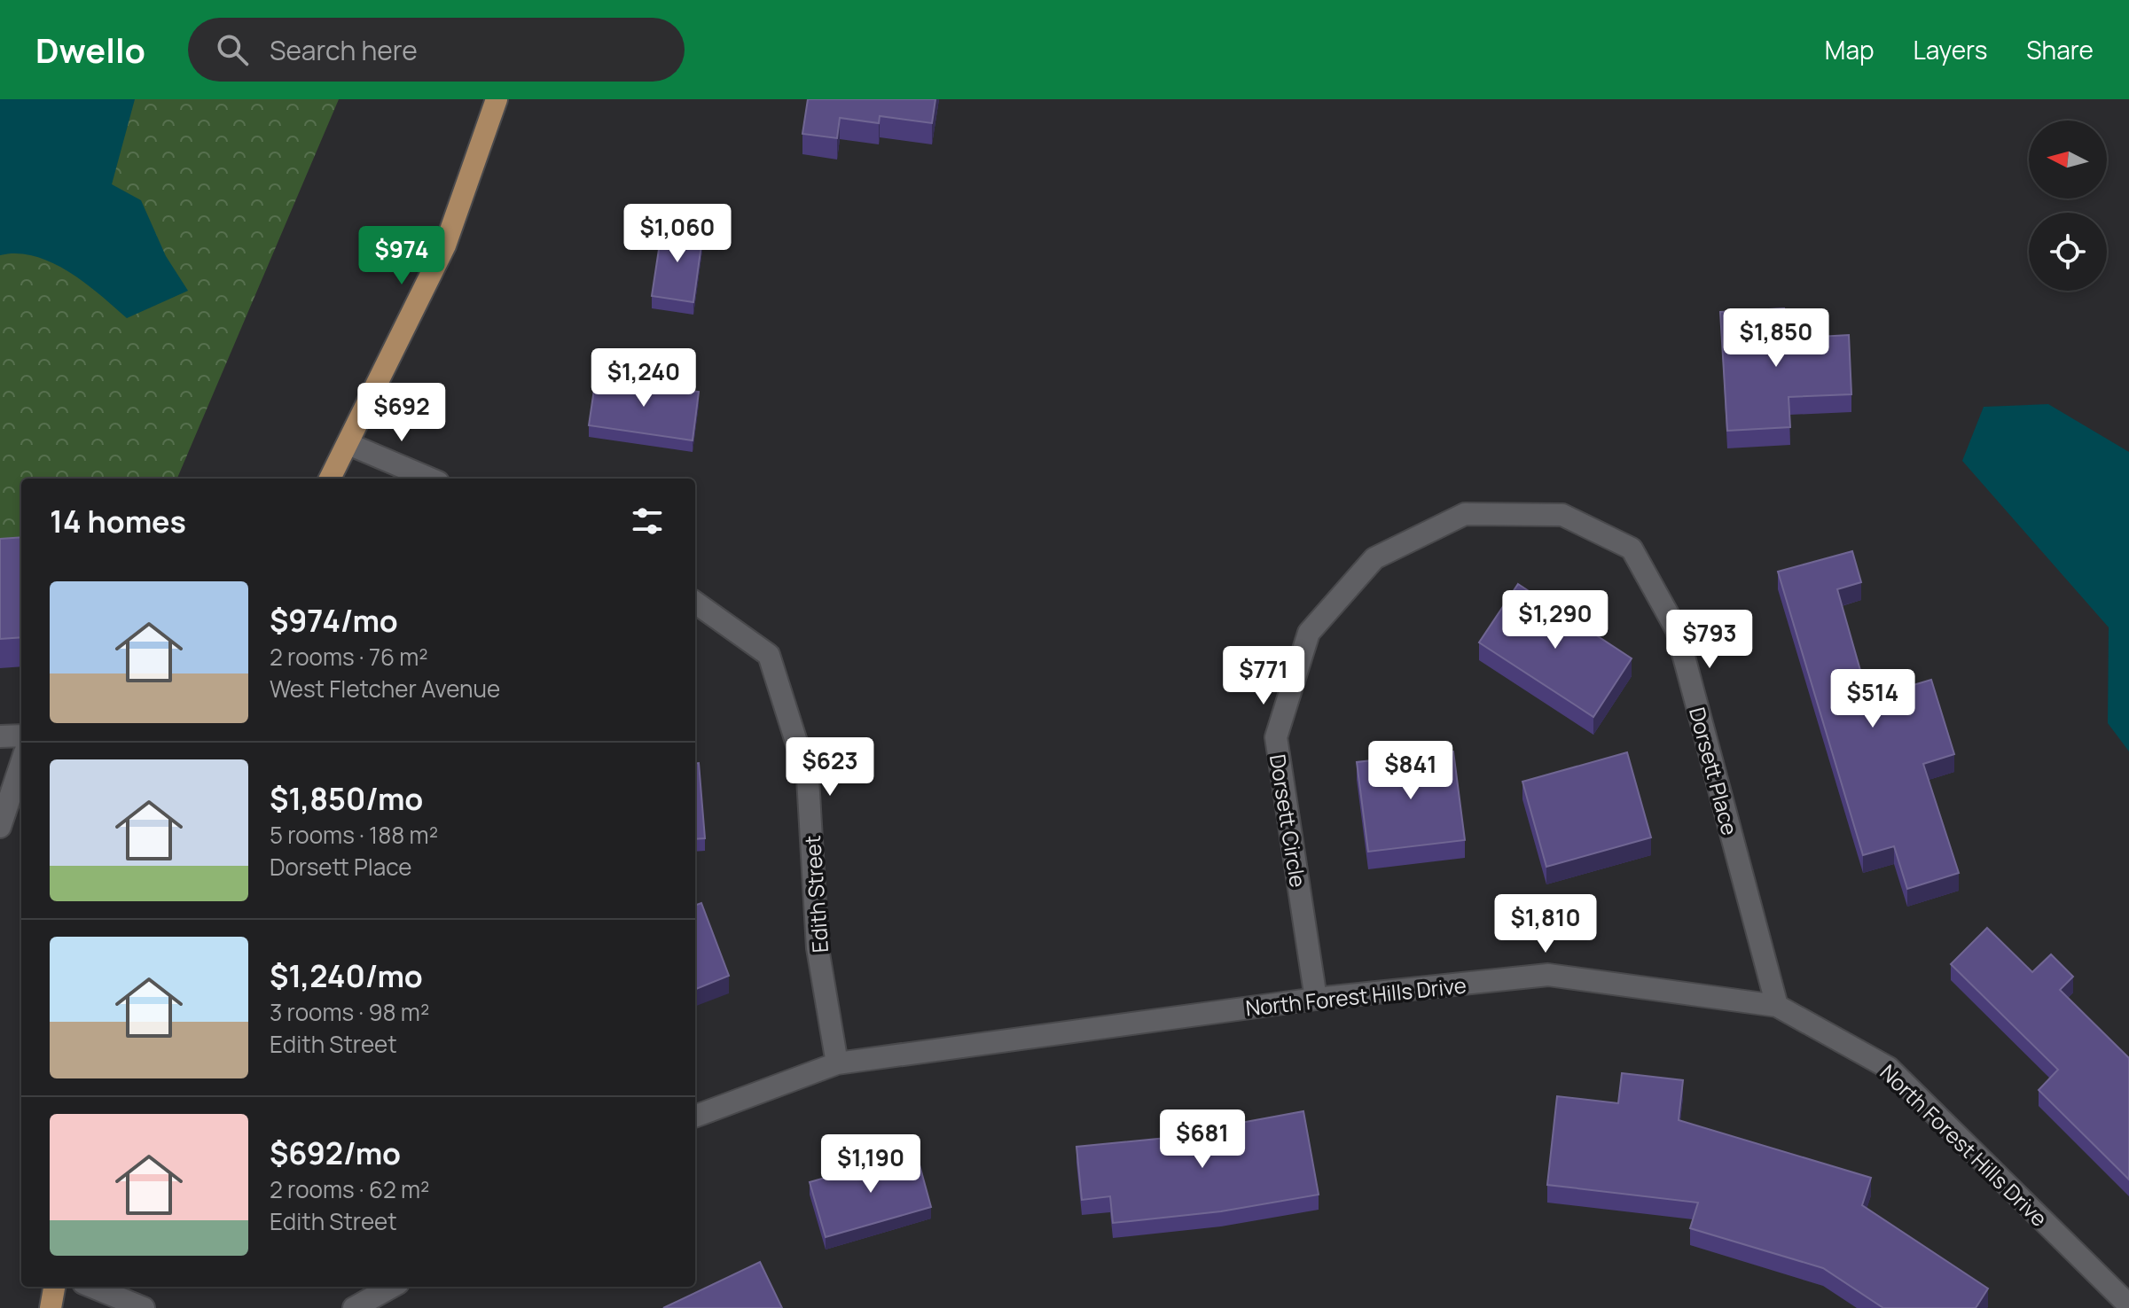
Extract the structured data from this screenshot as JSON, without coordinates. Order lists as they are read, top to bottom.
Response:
{
  "streets": {
    "street": [
      "Dorsett Place",
      "Dorsett Circle",
      "Edith Street",
      "North Forest Hills Drive"
    ]
  },
  "crossings": [
    ["Dorsett Place", "Dorsett Circle"],
    ["Dorsett Place", "North Forest Hills Drive"],
    ["Dorsett Circle", "North Forest Hills Drive"],
    ["Edith Street", "North Forest Hills Drive"]
  ],
  "north": "left",
  "page": {
    "header": "Dwello",
    "search": "Search here",
    "nav": ["Map", "Layers", "Share"],
    "price": [
      "$1,060",
      "$974",
      "$1,850",
      "$1,240",
      "$692",
      "$1,290",
      "$793",
      "$771",
      "$514",
      "$623",
      "$841",
      "$1,810",
      "$681",
      "$1,190"
    ],
    "heading": "14 homes",
    "list": [
      {
        "name": "$974/mo",
        "note": "2 rooms · 76 m² · West Fletcher Avenue"
      },
      {
        "name": "$1,850/mo",
        "note": "5 rooms · 188 m² · Dorsett Place"
      },
      {
        "name": "$1,240/mo",
        "note": "3 rooms · 98 m² · Edith Street"
      },
      {
        "name": "$692/mo",
        "note": "2 rooms · 62 m² · Edith Street"
      }
    ]
  }
}
